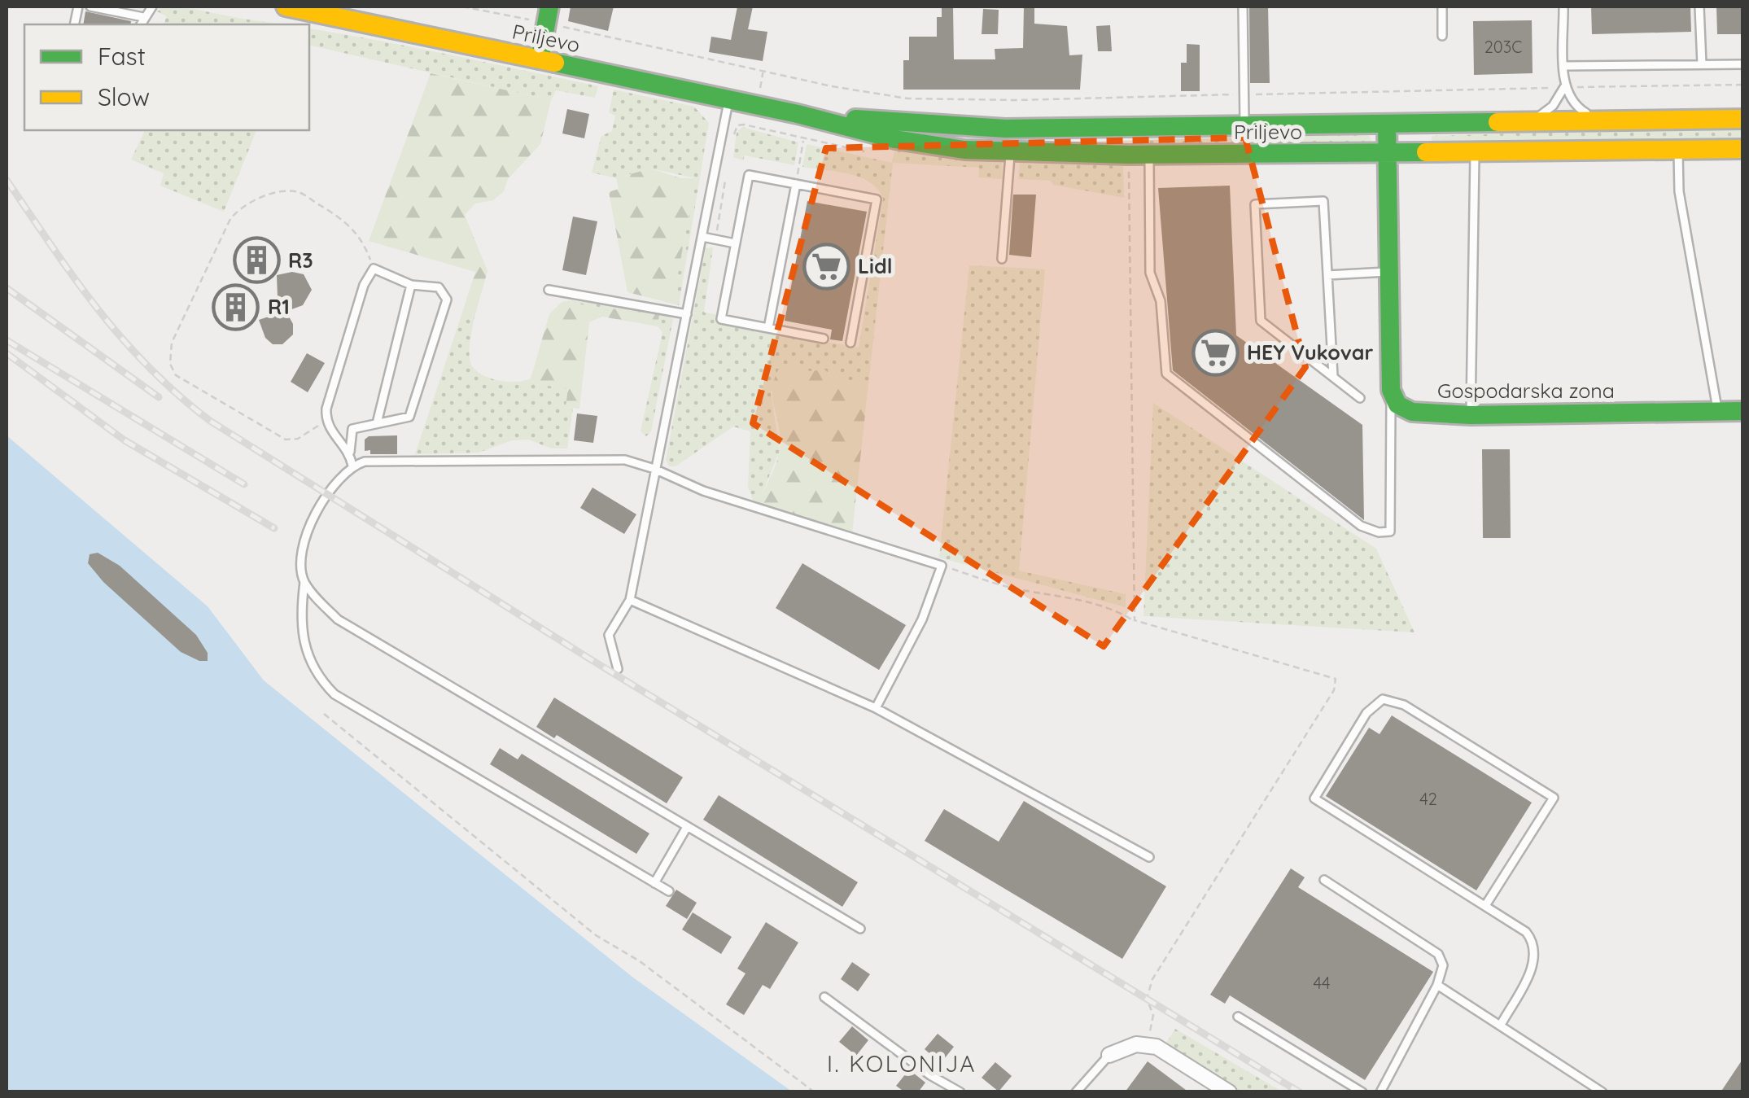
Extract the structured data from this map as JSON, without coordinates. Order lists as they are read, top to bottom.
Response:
{
  "streets": {
    "main road": ["Priljevo", "Gospodarska zona"]
  },
  "districts": ["I. KOLONIJA"],
  "places": {
    "building": ["R3", "R1"],
    "supermarket": ["Lidl", "HEY Vukovar"]
  },
  "house_numbers": ["203C", "42", "44"],
  "legend": ["Fast", "Slow"]
}
